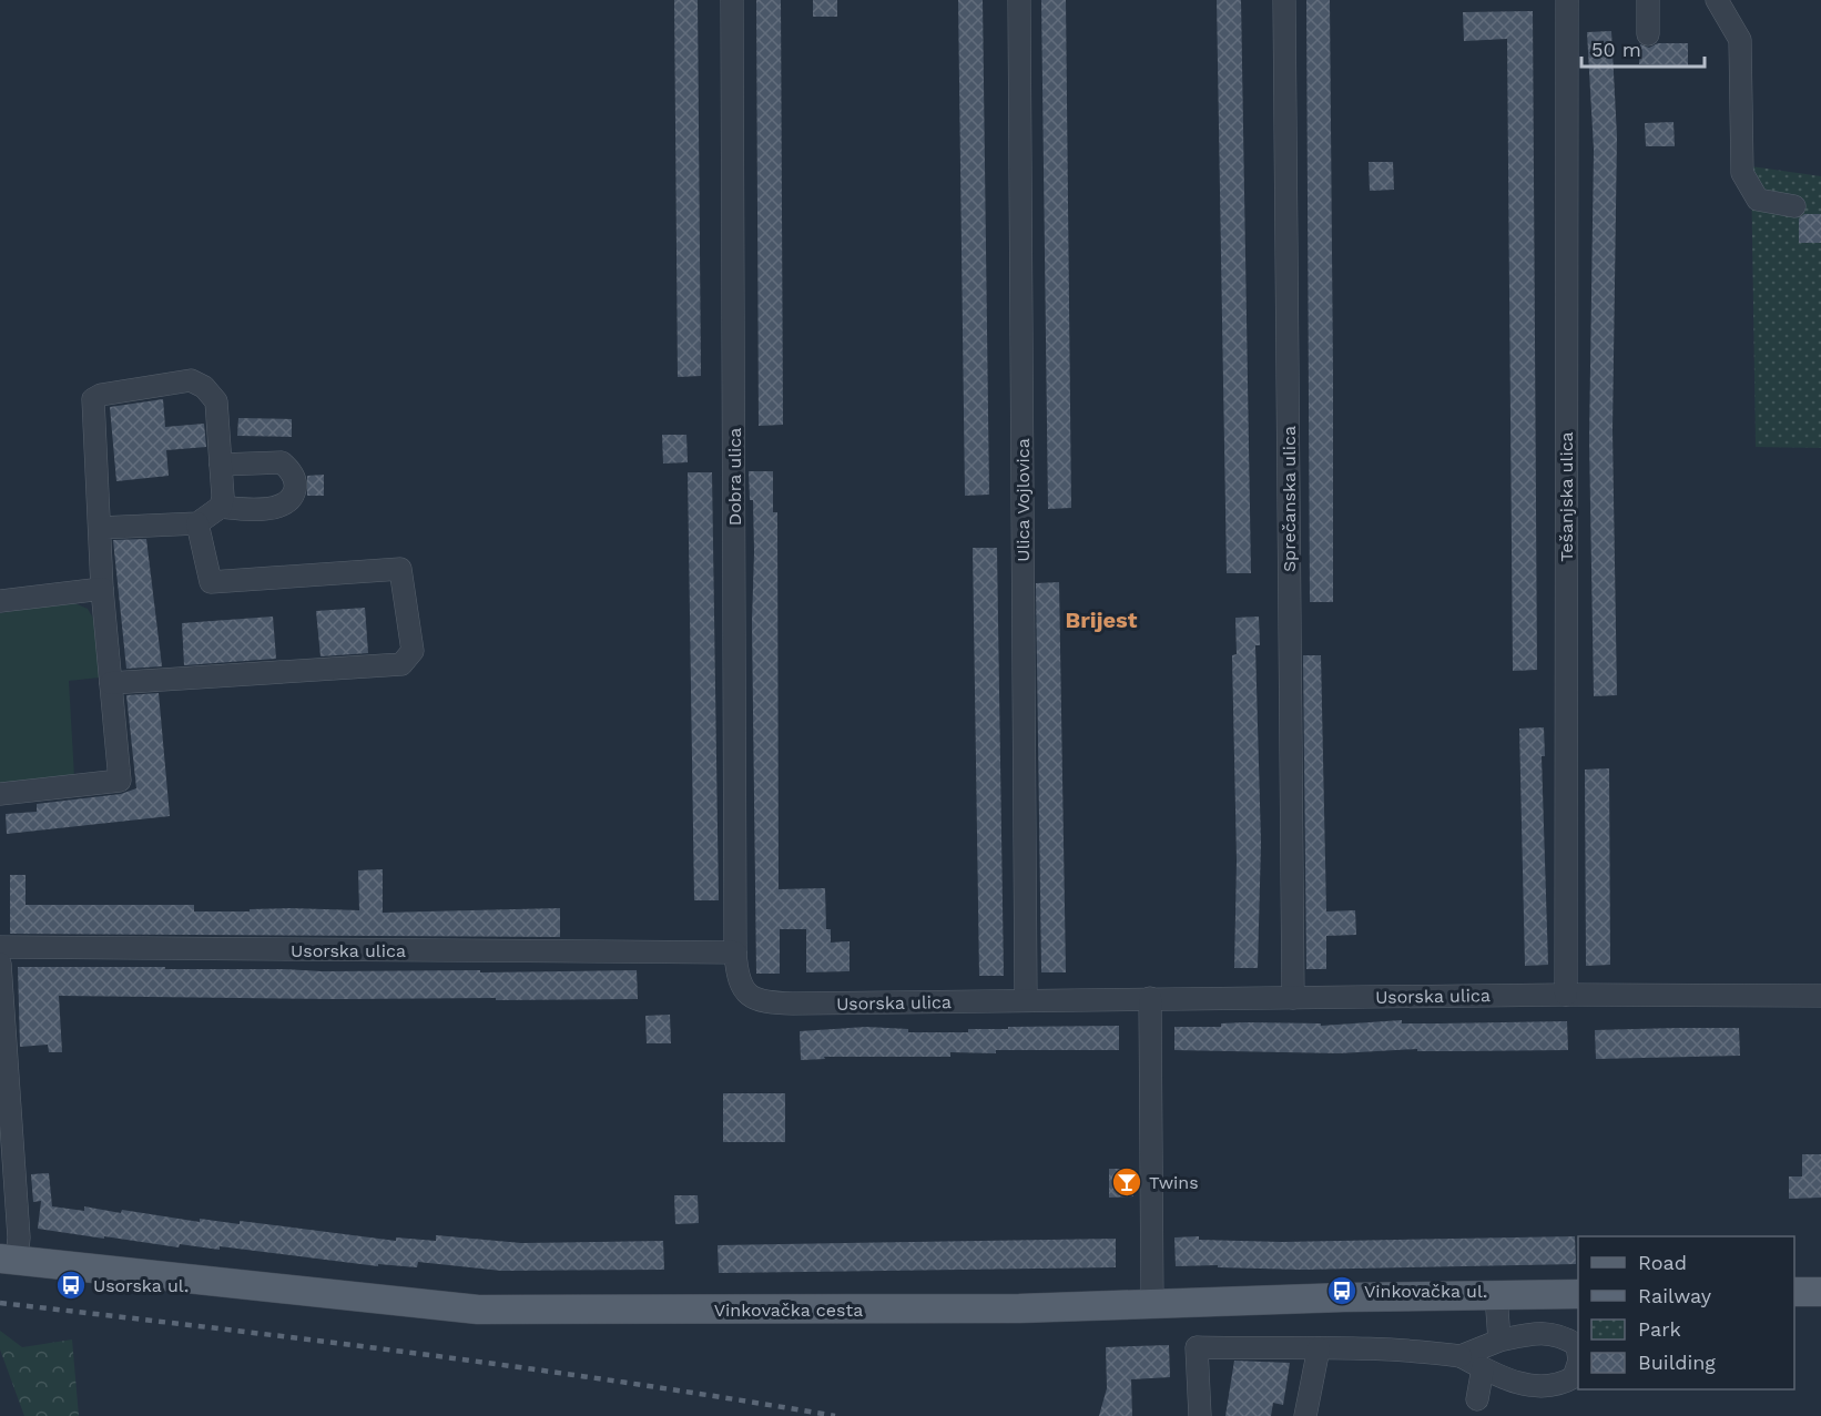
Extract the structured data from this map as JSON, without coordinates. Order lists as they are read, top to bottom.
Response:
{
  "streets": {
    "main road": ["Vinkovačka cesta"],
    "street": [
      "Dobra ulica",
      "Tešanjska ulica",
      "Sprečanska ulica",
      "Ulica Vojlovica",
      "Usorska ulica"
    ]
  },
  "crossings": [
    ["Dobra ulica", "Usorska ulica"],
    ["Tešanjska ulica", "Usorska ulica"],
    ["Sprečanska ulica", "Usorska ulica"],
    ["Ulica Vojlovica", "Usorska ulica"]
  ],
  "districts": ["Brijest"],
  "places": {
    "bar": ["Twins"],
    "bus stop": ["Usorska ul.", "Vinkovačka ul."]
  },
  "legend": [
    "Road",
    "Railway",
    "Park",
    "Building"
  ],
  "scale_bar": "50 m"
}
